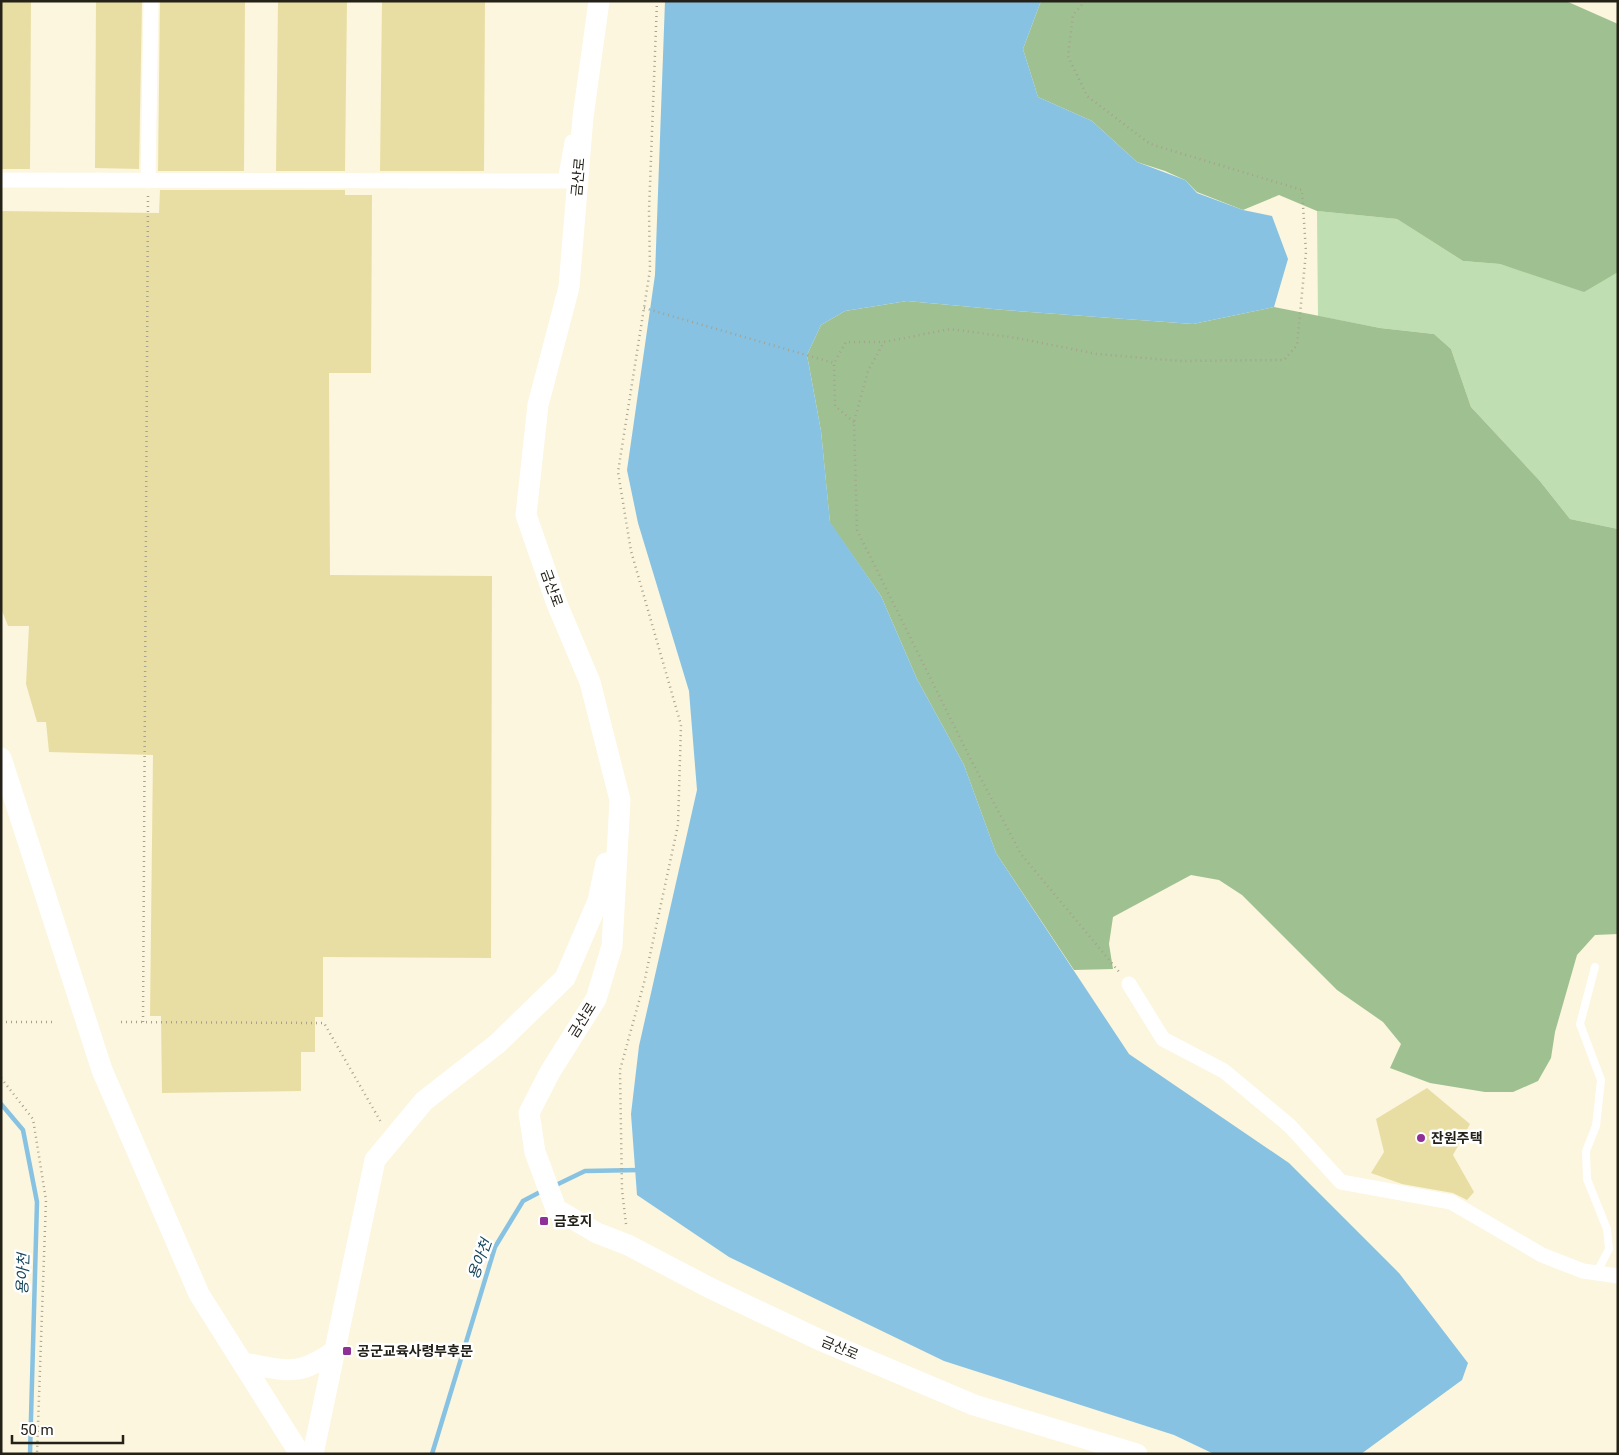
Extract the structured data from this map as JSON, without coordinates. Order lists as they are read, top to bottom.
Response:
{
  "streets": {
    "street": ["금산로"]
  },
  "water": ["용아천"],
  "places": {
    "other": ["잔원주택"],
    "transit": ["금호지", "공군교육사령부후문"]
  },
  "scale_bar": "50 m"
}
